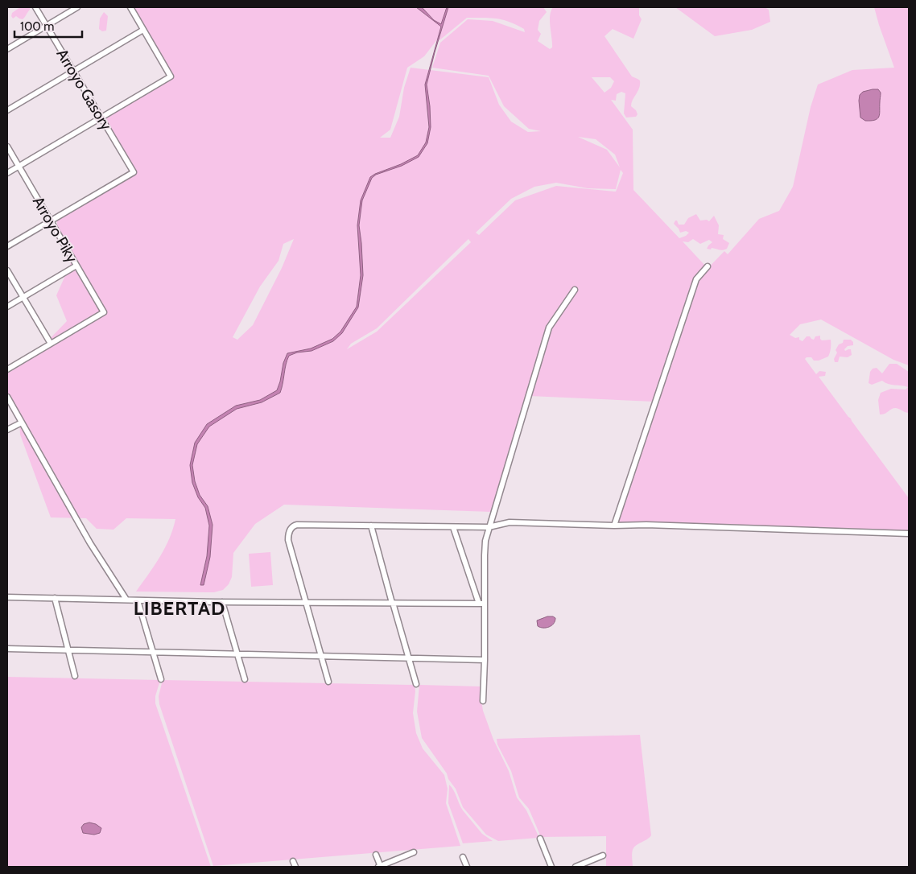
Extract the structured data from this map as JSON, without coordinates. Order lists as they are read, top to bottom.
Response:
{
  "streets": {
    "street": ["Arroyo Gasory", "Arroyo Piky"]
  },
  "crossings": [
    ["Arroyo Gasory", "Arroyo Piky"]
  ],
  "districts": ["LIBERTAD"],
  "scale_bar": "100 m"
}
